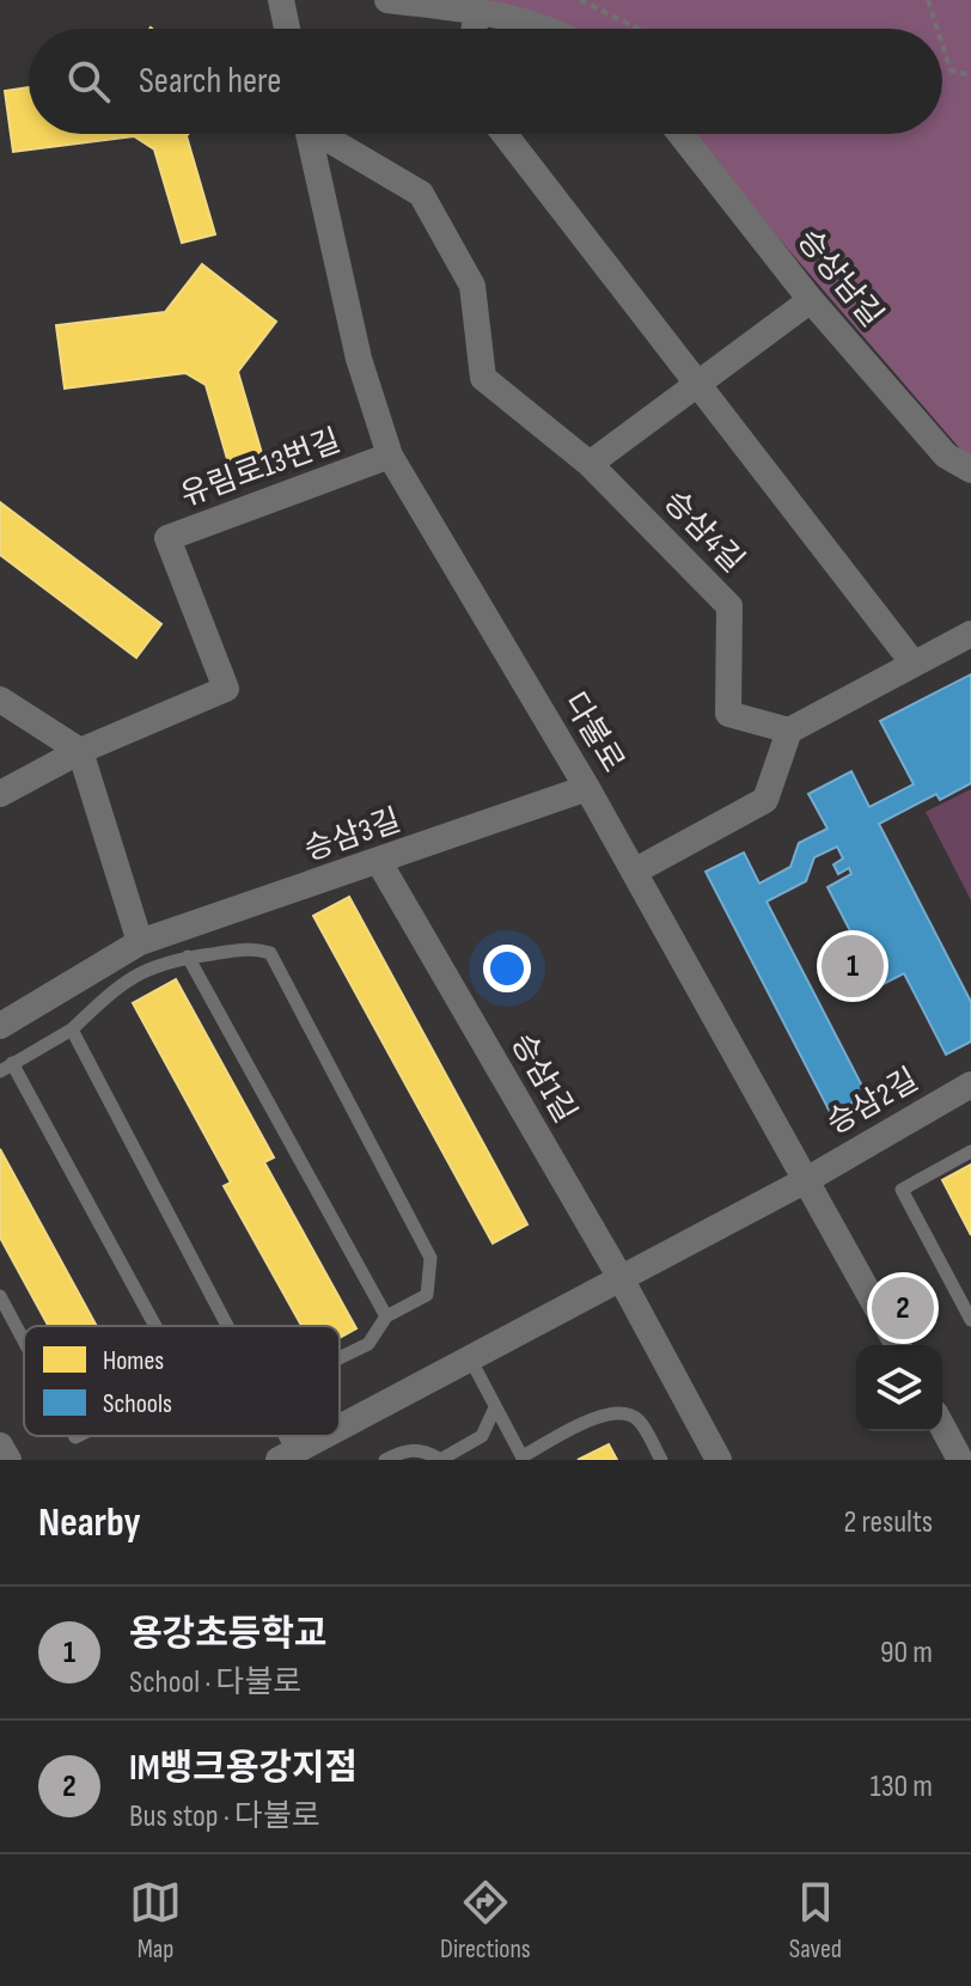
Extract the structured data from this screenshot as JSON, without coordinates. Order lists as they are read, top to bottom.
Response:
{
  "streets": {
    "street": [
      "승상남길",
      "유림로13번길",
      "승삼4길",
      "다불로",
      "승삼3길",
      "승삼1길",
      "승삼2길"
    ]
  },
  "crossings": [
    ["유림로13번길", "다불로"],
    ["다불로", "승삼3길"],
    ["다불로", "승삼2길"],
    ["승삼3길", "승삼1길"]
  ],
  "legend": ["Homes", "Schools"],
  "page": {
    "search": "Search here",
    "pins": ["1", "2"],
    "heading": ["Nearby", "2 results"],
    "list": [
      {
        "mark": "1",
        "name": "용강초등학교",
        "note": "School · 다불로",
        "value": "90 m"
      },
      {
        "mark": "2",
        "name": "IM뱅크용강지점",
        "note": "Bus stop · 다불로",
        "value": "130 m"
      }
    ],
    "nav": ["Map", "Directions", "Saved"]
  }
}
